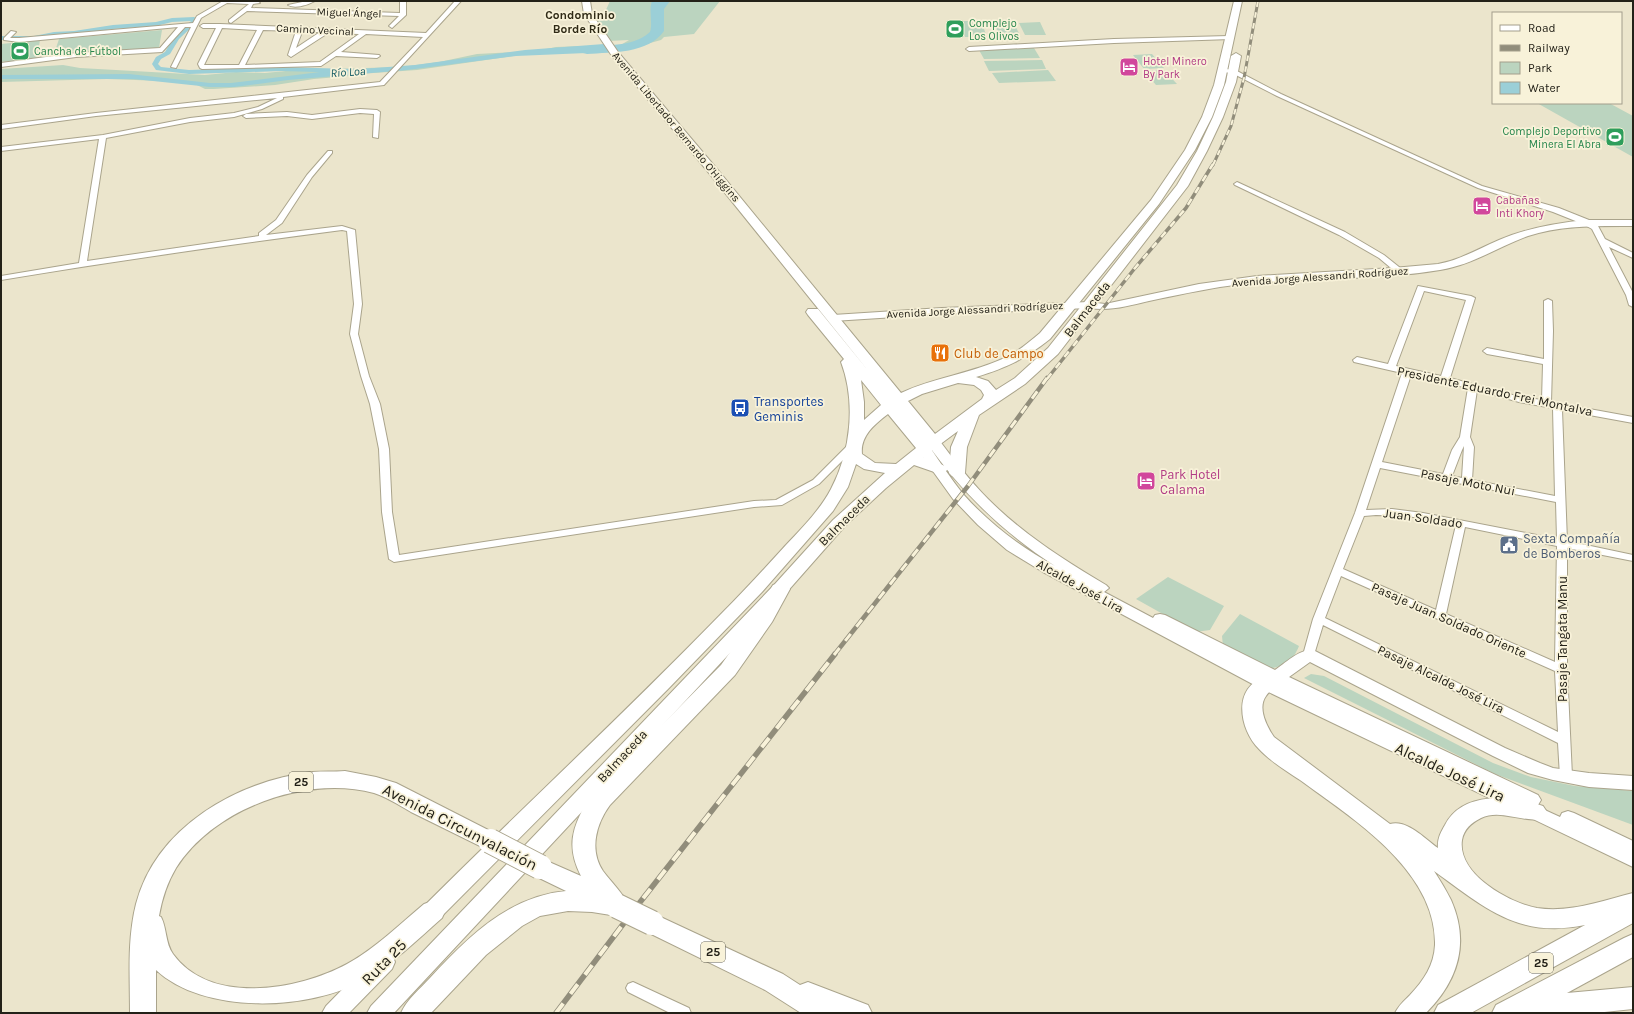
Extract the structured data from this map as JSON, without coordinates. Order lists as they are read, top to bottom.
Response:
{
  "streets": {
    "highway": ["25", "Avenida Circunvalación"],
    "main road": ["Avenida Libertador Bernardo O'Higgins", "Balmaceda", "Ruta 25"],
    "street": [
      "Miguel Ángel",
      "Camino Vecinal",
      "Avenida Jorge Alessandri Rodríguez",
      "Presidente Eduardo Frei Montalva",
      "Pasaje Moto Nui",
      "Juan Soldado",
      "Alcalde José Lira",
      "Pasaje Juan Soldado Oriente",
      "Pasaje Tangata Manu",
      "Pasaje Alcalde José Lira"
    ]
  },
  "crossings": [
    ["Avenida Libertador Bernardo O'Higgins", "Avenida Jorge Alessandri Rodríguez"],
    ["Avenida Libertador Bernardo O'Higgins", "Balmaceda"],
    ["Avenida Libertador Bernardo O'Higgins", "Alcalde José Lira"],
    ["Avenida Jorge Alessandri Rodríguez", "Balmaceda"],
    ["Balmaceda", "Alcalde José Lira"],
    ["Balmaceda", "Ruta 25"],
    ["Presidente Eduardo Frei Montalva", "Pasaje Tangata Manu"],
    ["Pasaje Moto Nui", "Pasaje Tangata Manu"],
    ["Juan Soldado", "Pasaje Tangata Manu"],
    ["Pasaje Juan Soldado Oriente", "Pasaje Tangata Manu"],
    ["Pasaje Tangata Manu", "Pasaje Alcalde José Lira"]
  ],
  "districts": ["Condominio Borde Río"],
  "water": ["Río Loa"],
  "places": {
    "sports": ["Complejo Los Olivos", "Cancha de Fútbol", "Complejo Deportivo Minera El Abra"],
    "hotel": ["Hotel Minero By Park", "Cabañas Inti Khory", "Park Hotel Calama"],
    "restaurant": ["Club de Campo"],
    "bus stop": ["Transportes Geminis"],
    "public building": ["Sexta Compañía de Bomberos"]
  },
  "legend": [
    "Road",
    "Railway",
    "Park",
    "Water"
  ]
}
